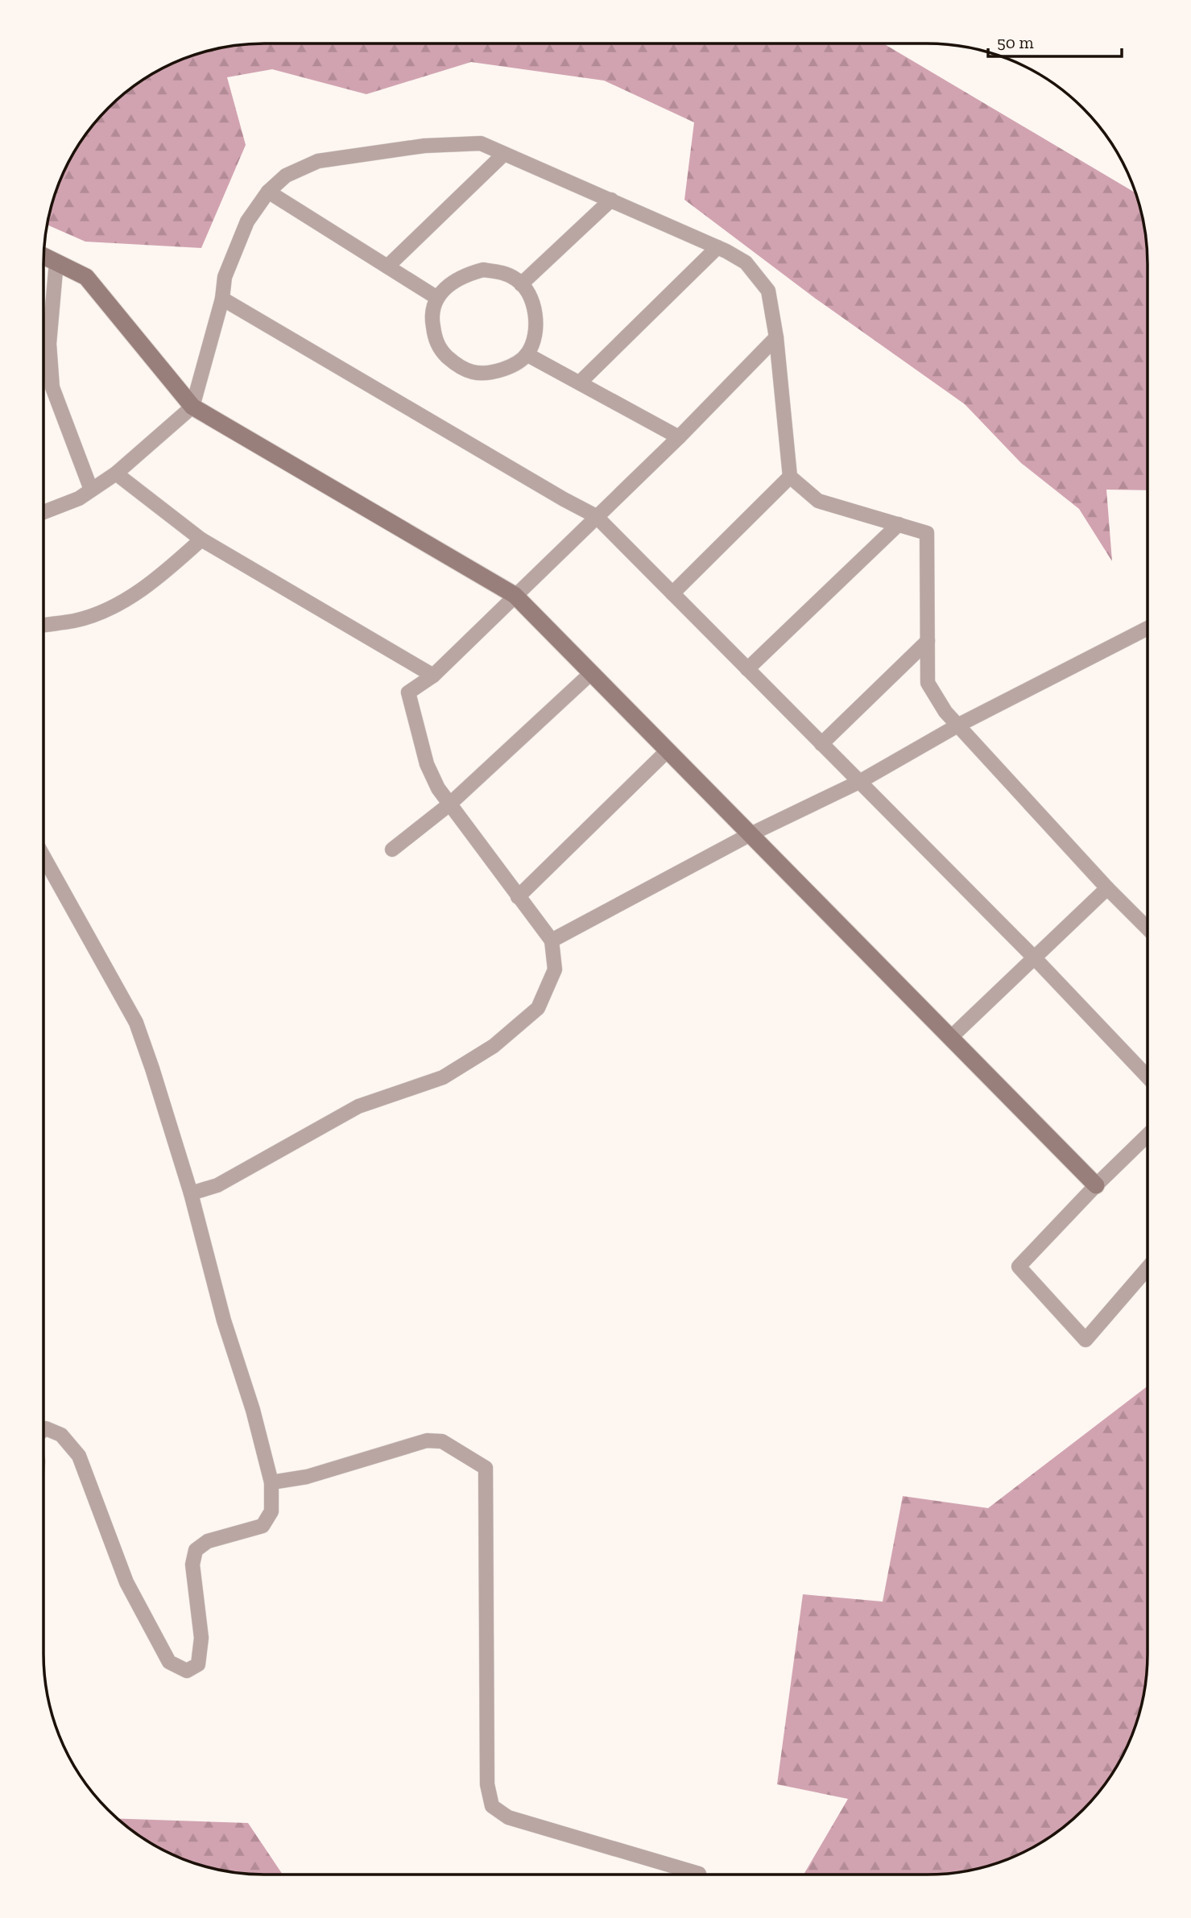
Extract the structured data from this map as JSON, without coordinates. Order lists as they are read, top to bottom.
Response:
{
  "scale_bar": "50 m"
}
